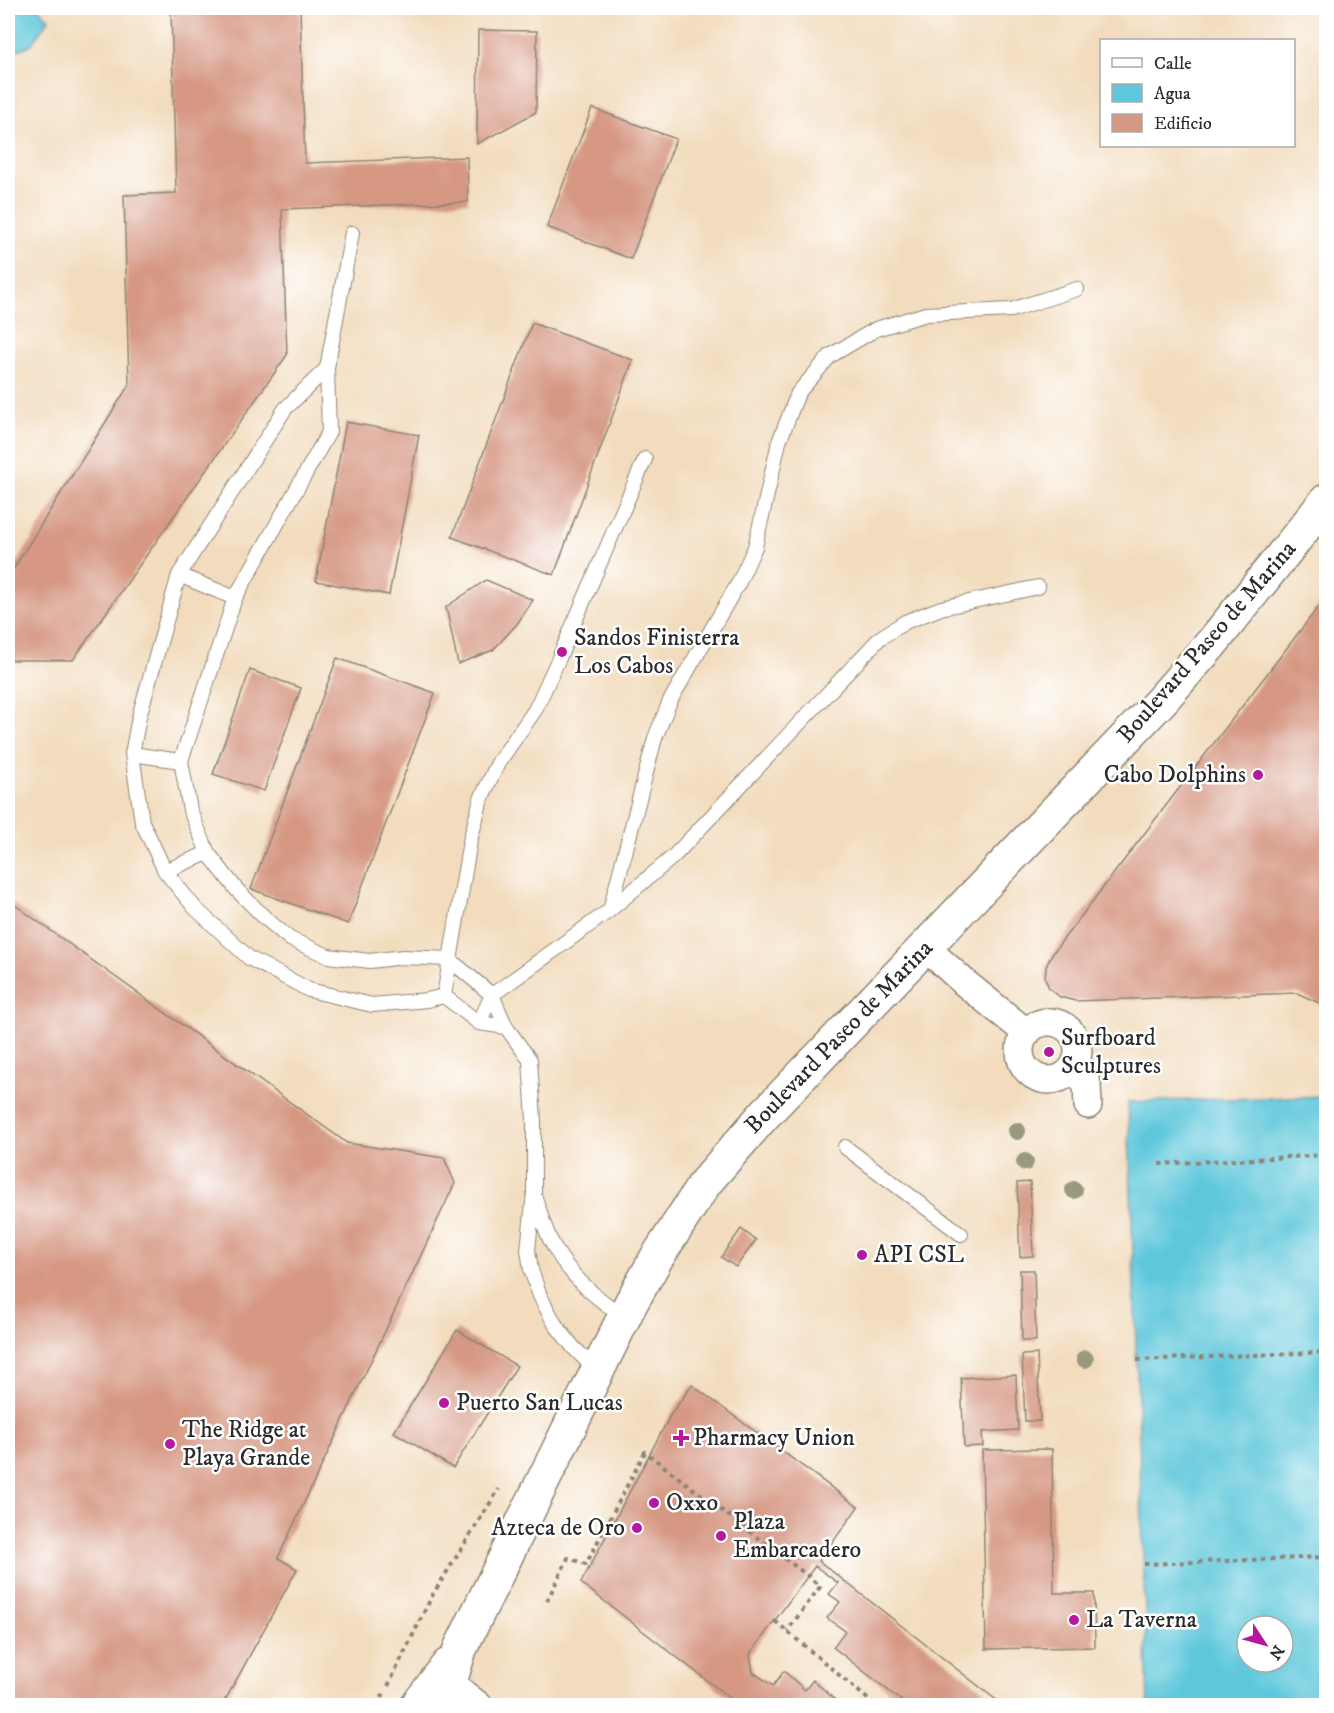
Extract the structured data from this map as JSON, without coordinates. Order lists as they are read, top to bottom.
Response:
{
  "streets": {
    "main road": ["Boulevard Paseo de Marina"]
  },
  "places": {
    "other": [
      "Sandos Finisterra Los Cabos",
      "Cabo Dolphins",
      "Surfboard Sculptures",
      "API CSL",
      "Puerto San Lucas",
      "The Ridge at Playa Grande",
      "Oxxo",
      "Azteca de Oro",
      "Plaza Embarcadero",
      "La Taverna"
    ],
    "health": ["Pharmacy Union"]
  },
  "legend": ["Calle", "Agua", "Edificio"],
  "north": "bottom right"
}
